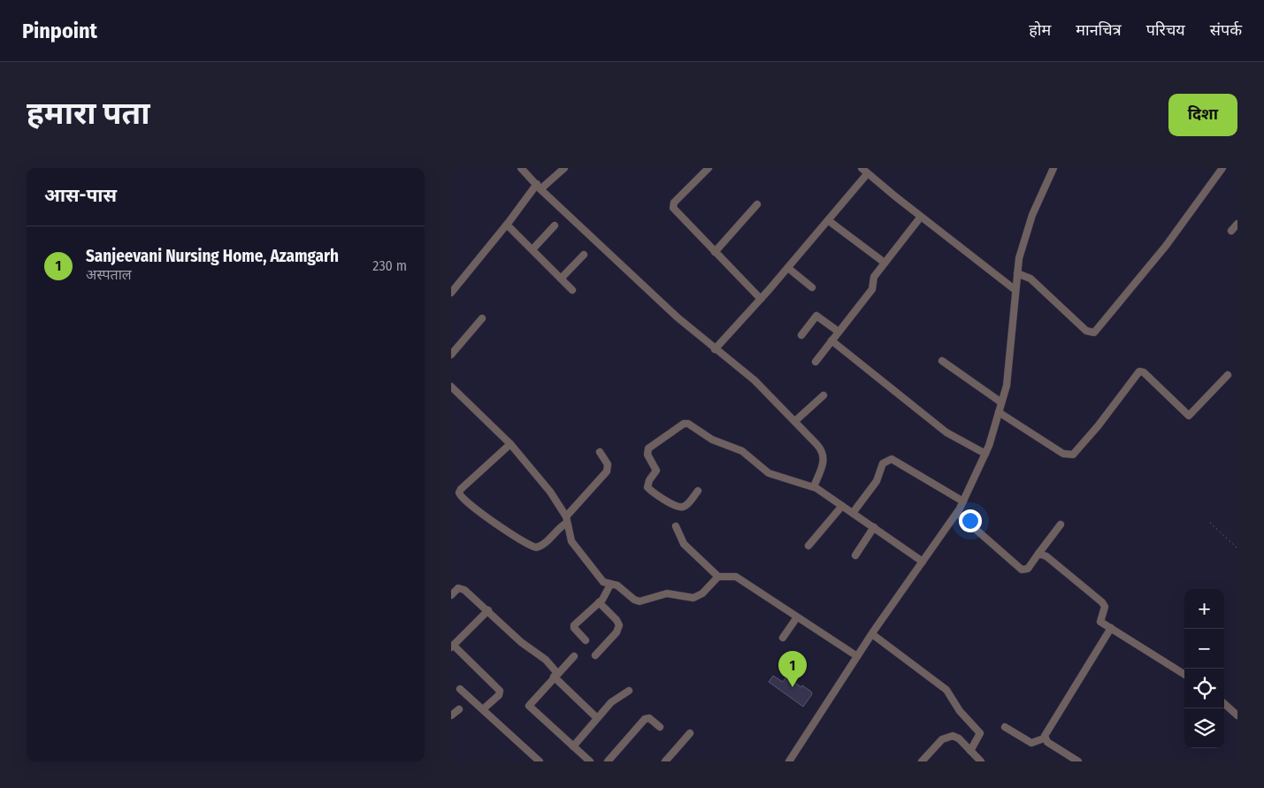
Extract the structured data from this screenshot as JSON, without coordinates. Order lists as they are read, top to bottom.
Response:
{
  "page": {
    "header": "Pinpoint",
    "nav": [
      "होम",
      "मानचित्र",
      "परिचय",
      "संपर्क"
    ],
    "buttons": "दिशा",
    "title": "हमारा पता",
    "heading": "आस-पास",
    "list": [
      {
        "mark": "1",
        "name": "Sanjeevani Nursing Home, Azamgarh",
        "note": "अस्पताल",
        "value": "230 m"
      }
    ],
    "map_buttons": ["+", "−"],
    "pins": "1"
  }
}
